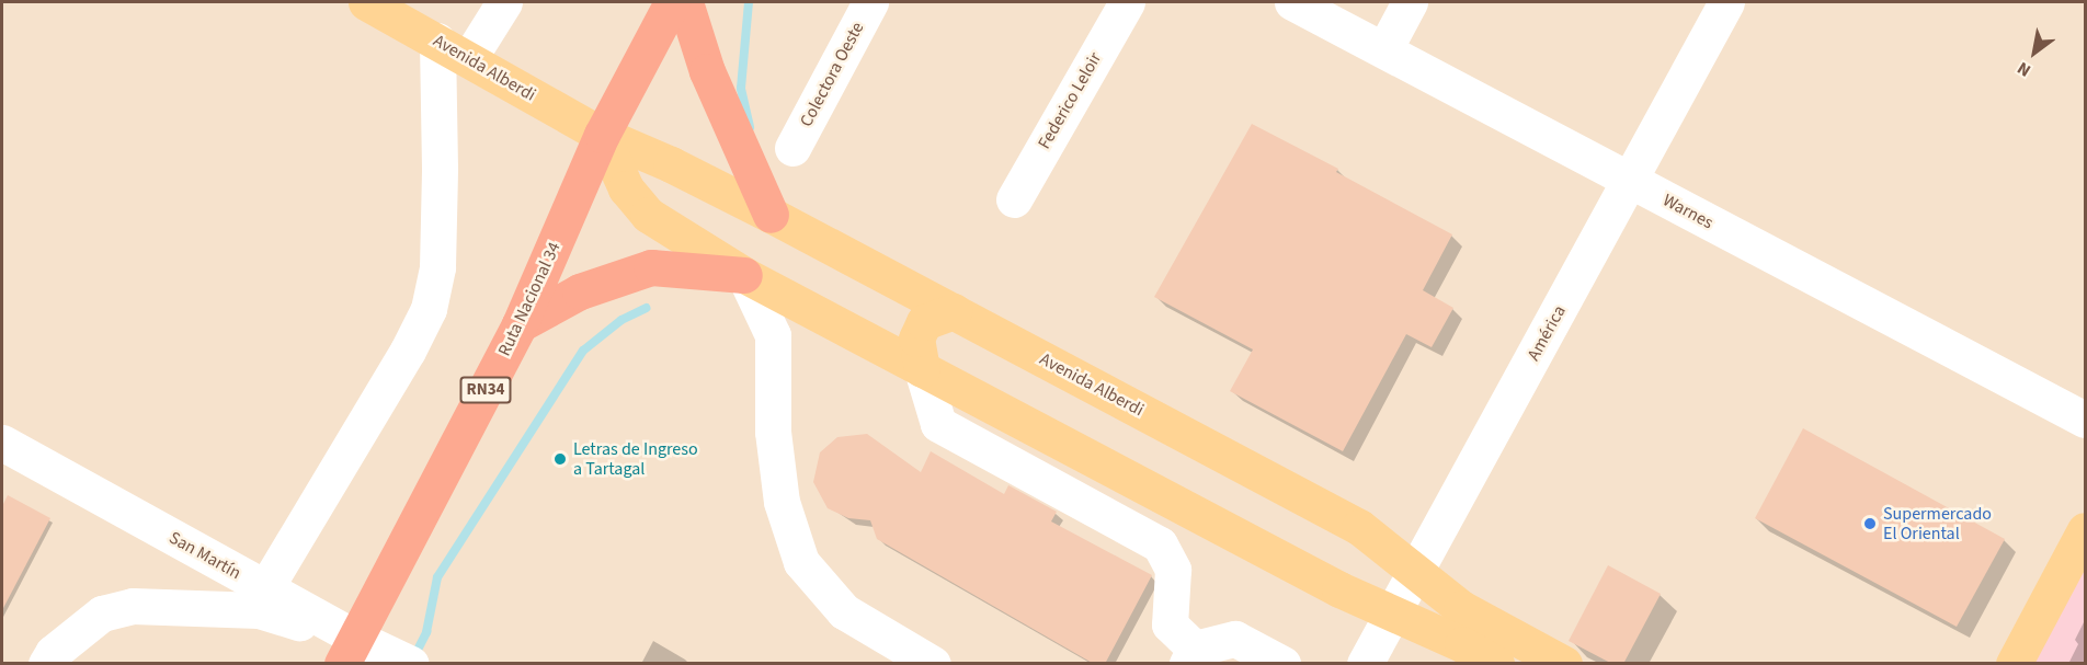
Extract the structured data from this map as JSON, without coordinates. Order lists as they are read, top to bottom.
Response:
{
  "streets": {
    "highway": ["Ruta Nacional 34", "RN34"],
    "main road": ["Avenida Alberdi"],
    "street": [
      "Colectora Oeste",
      "Federico Leloir",
      "Warnes",
      "América",
      "San Martín"
    ]
  },
  "crossings": [
    ["Avenida Alberdi", "Ruta Nacional 34"],
    ["Avenida Alberdi", "América"],
    ["Warnes", "América"],
    ["Ruta Nacional 34", "San Martín"]
  ],
  "places": ["Letras de Ingreso a Tartagal", "Supermercado El Oriental"],
  "north": "bottom left"
}
